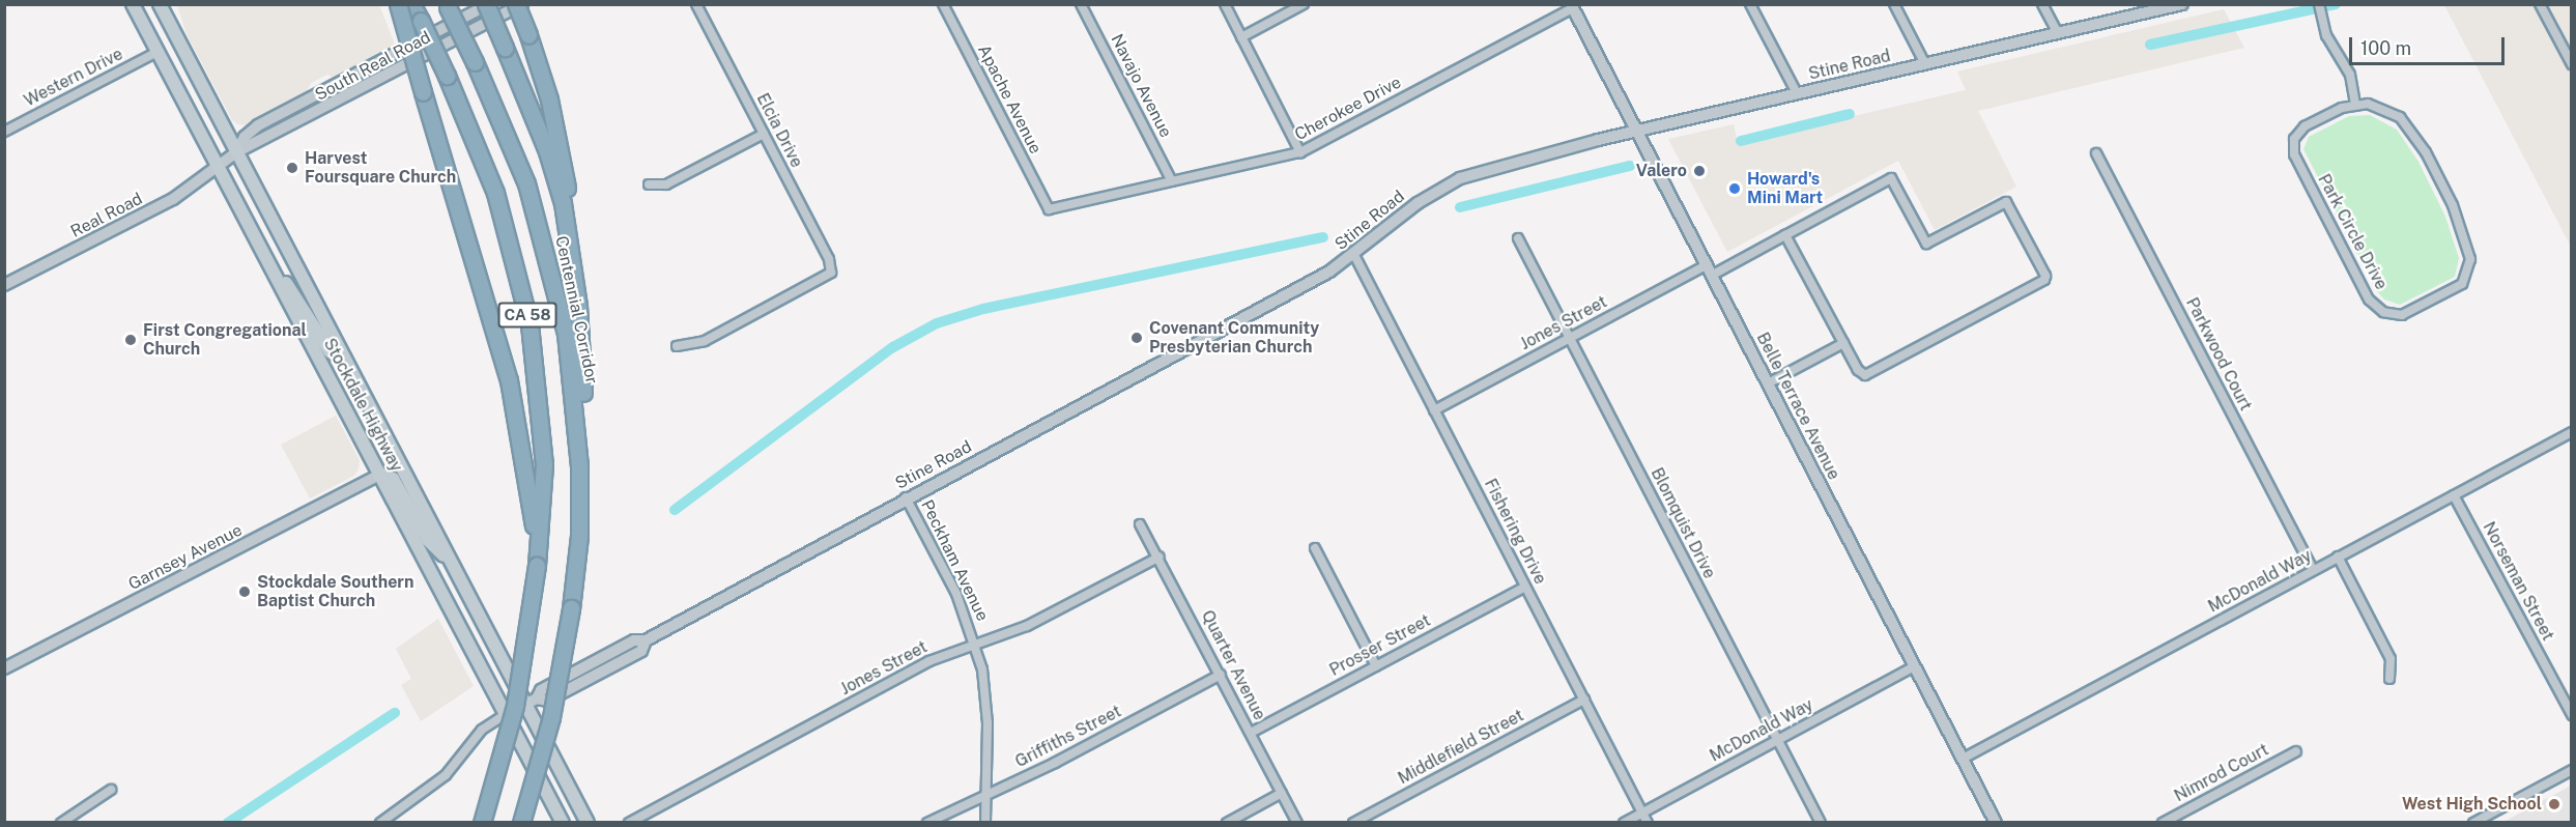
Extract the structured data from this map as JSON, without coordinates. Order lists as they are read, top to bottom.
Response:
{
  "streets": {
    "highway": ["Centennial Corridor", "CA 58"],
    "main road": ["Stockdale Highway"],
    "street": [
      "Stine Road",
      "South Real Road",
      "Western Drive",
      "Navajo Avenue",
      "Apache Avenue",
      "Cherokee Drive",
      "Elcia Drive",
      "Real Road",
      "Park Circle Drive",
      "Jones Street",
      "Parkwood Court",
      "Belle Terrace Avenue",
      "Blomquist Drive",
      "Fishering Drive",
      "Garnsey Avenue",
      "Peckham Avenue",
      "McDonald Way",
      "Norseman Street",
      "Prosser Street",
      "Quarter Avenue",
      "Griffiths Street",
      "Middlefield Street",
      "Nimrod Court"
    ]
  },
  "crossings": [
    ["Stine Road", "Stockdale Highway"],
    ["Stine Road", "Belle Terrace Avenue"],
    ["Stine Road", "Fishering Drive"],
    ["Stine Road", "Peckham Avenue"],
    ["South Real Road", "Real Road"],
    ["South Real Road", "Stockdale Highway"],
    ["Western Drive", "Stockdale Highway"],
    ["Navajo Avenue", "Cherokee Drive"],
    ["Apache Avenue", "Cherokee Drive"],
    ["Cherokee Drive", "Belle Terrace Avenue"],
    ["Real Road", "Stockdale Highway"],
    ["Jones Street", "Belle Terrace Avenue"],
    ["Jones Street", "Blomquist Drive"],
    ["Jones Street", "Fishering Drive"],
    ["Jones Street", "Peckham Avenue"],
    ["Jones Street", "Quarter Avenue"],
    ["Parkwood Court", "McDonald Way"],
    ["Stockdale Highway", "Garnsey Avenue"],
    ["Belle Terrace Avenue", "McDonald Way"],
    ["Blomquist Drive", "McDonald Way"],
    ["Fishering Drive", "McDonald Way"],
    ["Fishering Drive", "Prosser Street"],
    ["Fishering Drive", "Middlefield Street"],
    ["Peckham Avenue", "Griffiths Street"],
    ["McDonald Way", "Norseman Street"],
    ["Prosser Street", "Quarter Avenue"],
    ["Quarter Avenue", "Griffiths Street"]
  ],
  "places": [
    "Harvest Foursquare Church",
    "Valero",
    "Howard's Mini Mart",
    "Covenant Community Presbyterian Church",
    "First Congregational Church",
    "Stockdale Southern Baptist Church",
    "West High School"
  ],
  "scale_bar": "100 m"
}
